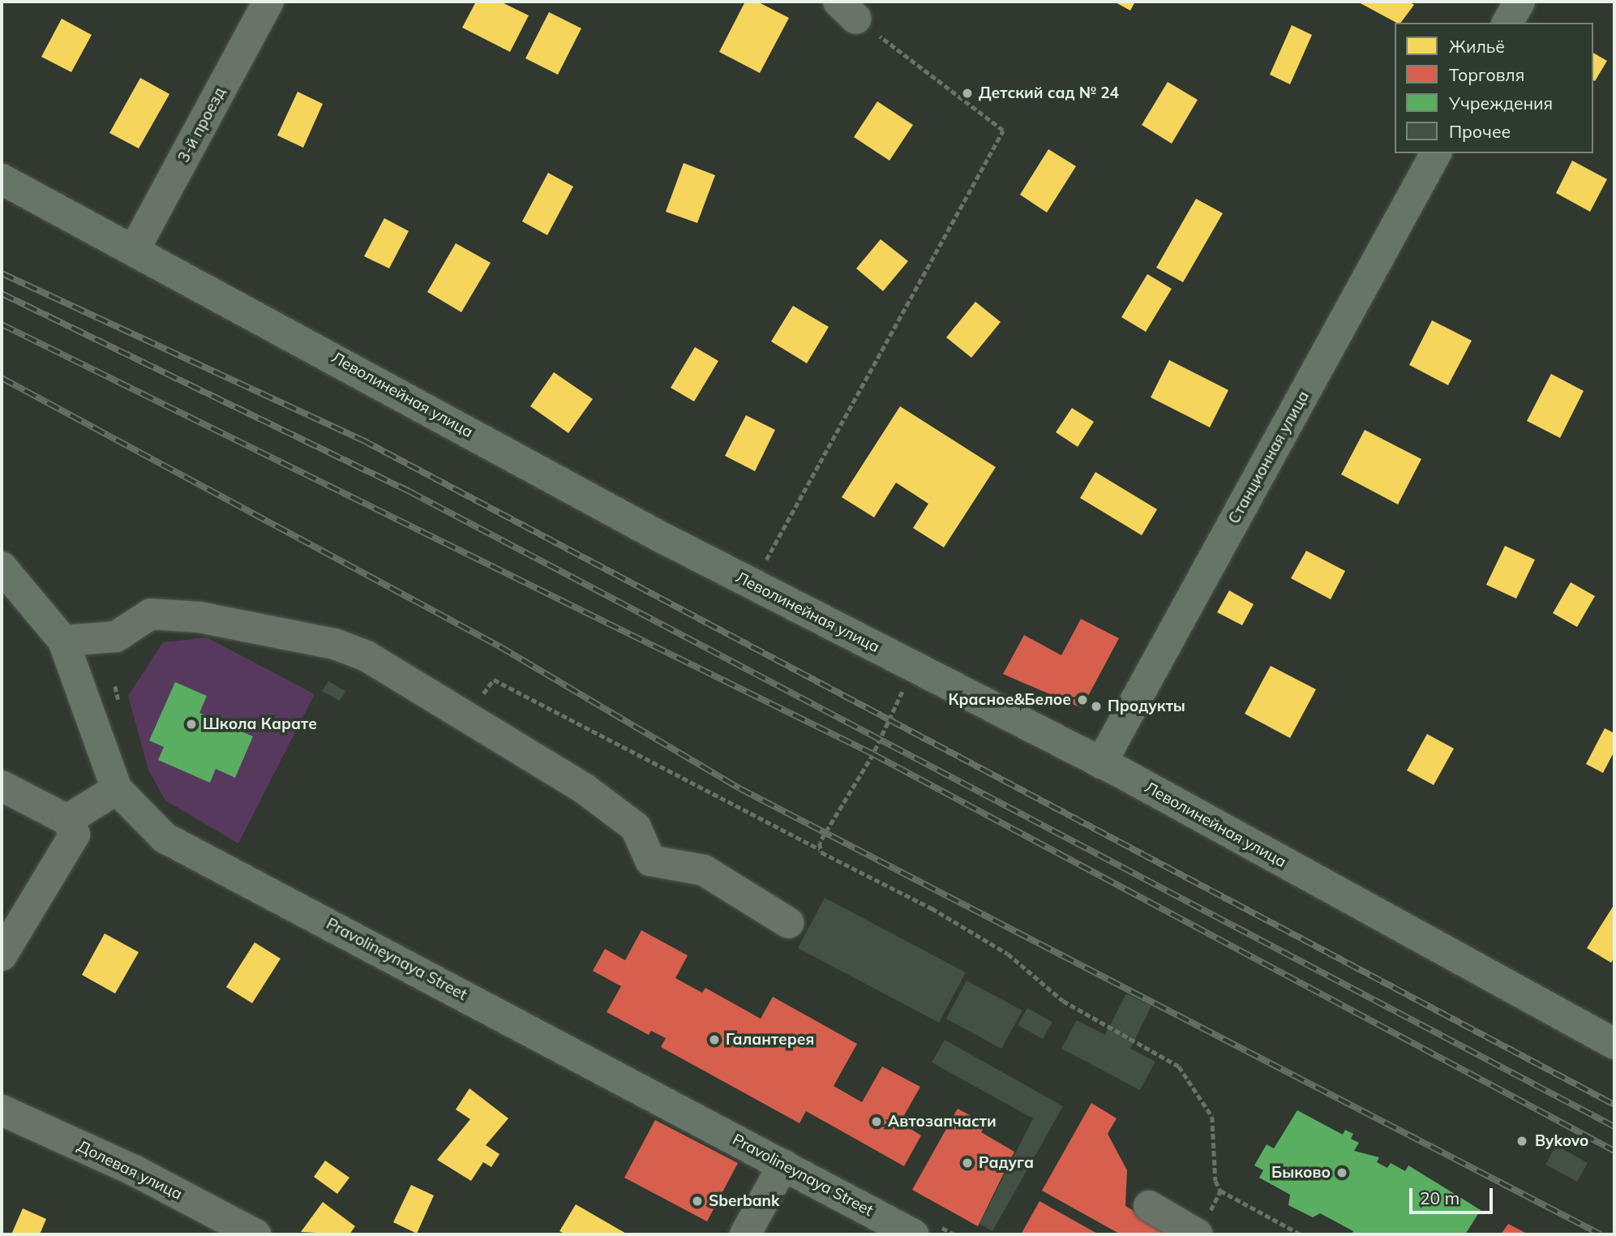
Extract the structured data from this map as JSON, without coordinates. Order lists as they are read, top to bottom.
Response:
{
  "streets": {
    "main road": ["Леволинейная улица", "Станционная улица", "Pravolineynaya Street"],
    "street": ["3-й проезд", "Долевая улица"]
  },
  "crossings": [
    ["3-й проезд", "Леволинейная улица"],
    ["Леволинейная улица", "Станционная улица"]
  ],
  "places": [
    "Детский сад № 24",
    "Красное&Белое",
    "Продукты",
    "Школа Карате",
    "Галантерея",
    "Автозапчасти",
    "Bykovo",
    "Радуга",
    "Быково",
    "Sberbank"
  ],
  "legend": [
    "Жильё",
    "Торговля",
    "Учреждения",
    "Прочее"
  ],
  "scale_bar": "20 m"
}
